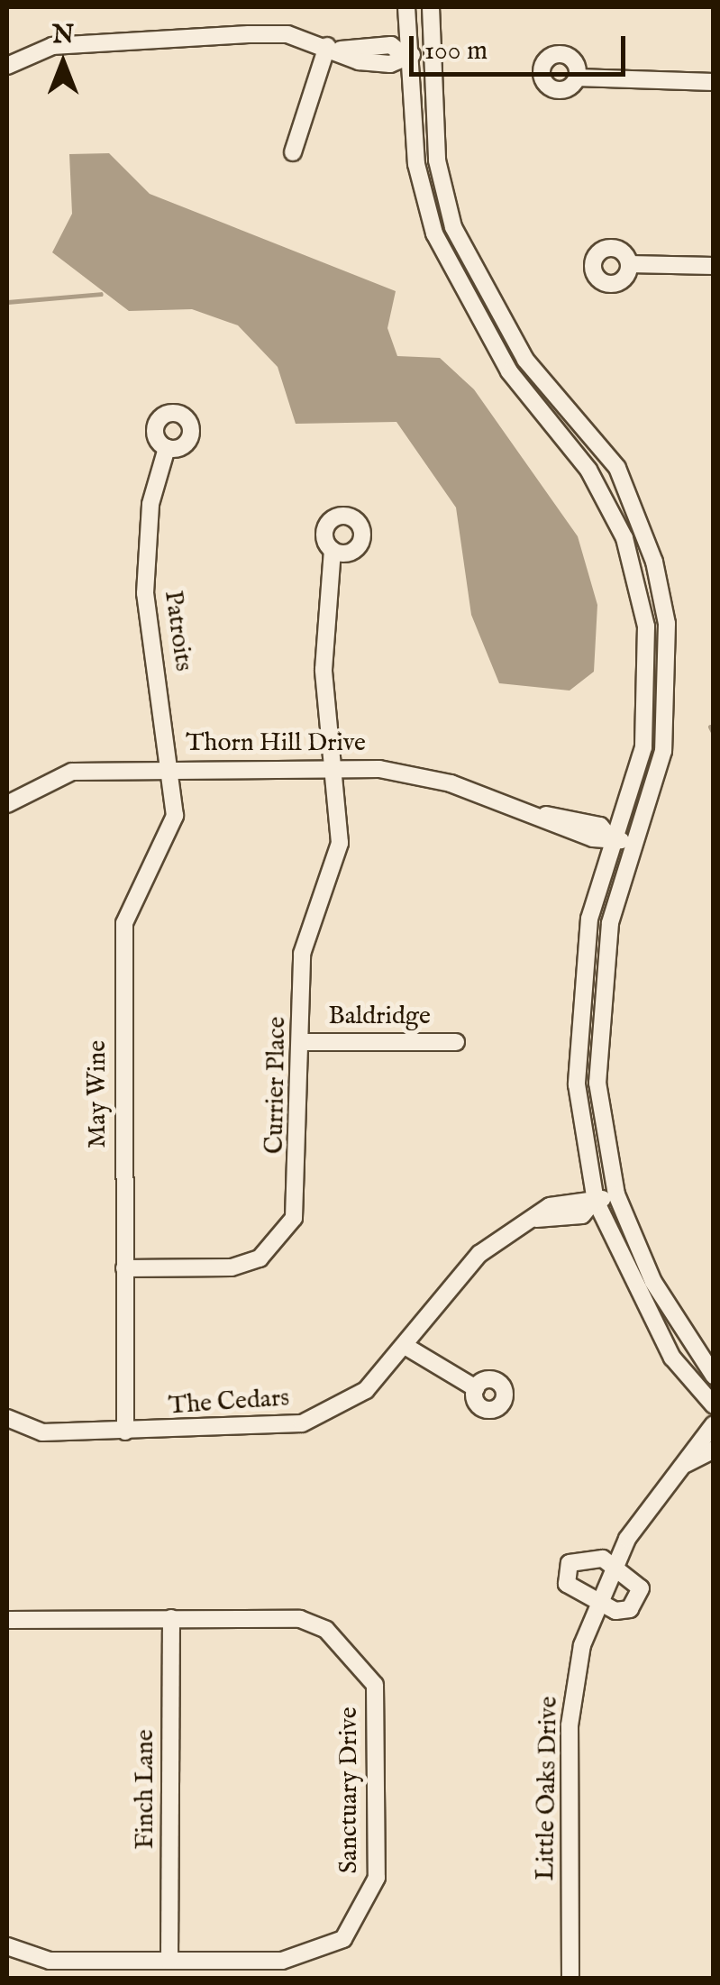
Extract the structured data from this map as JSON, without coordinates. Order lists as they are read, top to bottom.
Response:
{
  "streets": {
    "street": [
      "Patroits",
      "Thorn Hill Drive",
      "Baldridge",
      "Currier Place",
      "May Wine",
      "The Cedars",
      "Little Oaks Drive",
      "Finch Lane",
      "Sanctuary Drive"
    ]
  },
  "crossings": [
    ["Patroits", "Thorn Hill Drive"],
    ["Patroits", "May Wine"],
    ["Thorn Hill Drive", "Currier Place"],
    ["Thorn Hill Drive", "May Wine"],
    ["Baldridge", "Currier Place"],
    ["Currier Place", "May Wine"],
    ["May Wine", "The Cedars"],
    ["Finch Lane", "Sanctuary Drive"]
  ],
  "scale_bar": "100 m",
  "north": "top"
}
